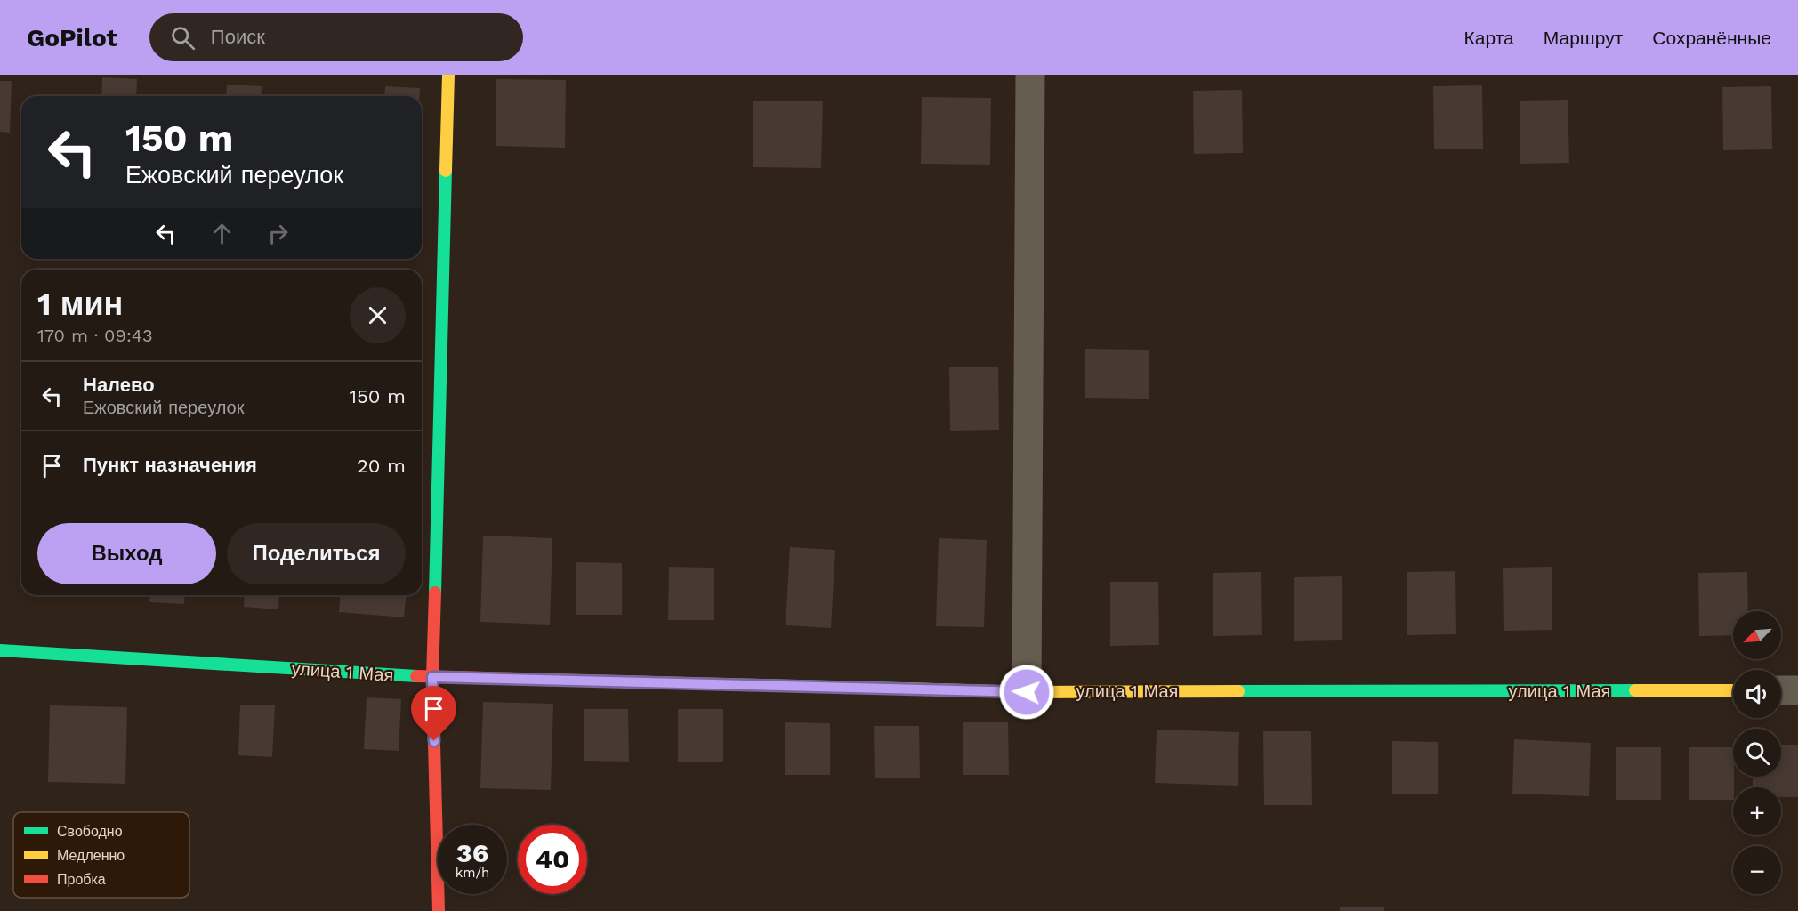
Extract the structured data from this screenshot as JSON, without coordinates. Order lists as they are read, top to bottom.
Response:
{
  "streets": {
    "street": ["улица 1 Мая"]
  },
  "legend": ["Свободно", "Медленно", "Пробка"],
  "north": "bottom left",
  "page": {
    "header": "GoPilot",
    "search": "Поиск",
    "nav": ["Карта", "Маршрут", "Сохранённые"],
    "turn": ["150 m", "Ежовский переулок"],
    "heading": ["1 мин", "170 m · 09:43"],
    "list": [
      {
        "name": "Налево",
        "note": "Ежовский переулок",
        "value": "150 m"
      },
      {
        "name": "Пункт назначения",
        "value": "20 m"
      }
    ],
    "buttons": ["Выход", "Поделиться"],
    "map_buttons": ["+", "−"],
    "speed": "36 km/h",
    "limit": "40"
  }
}
